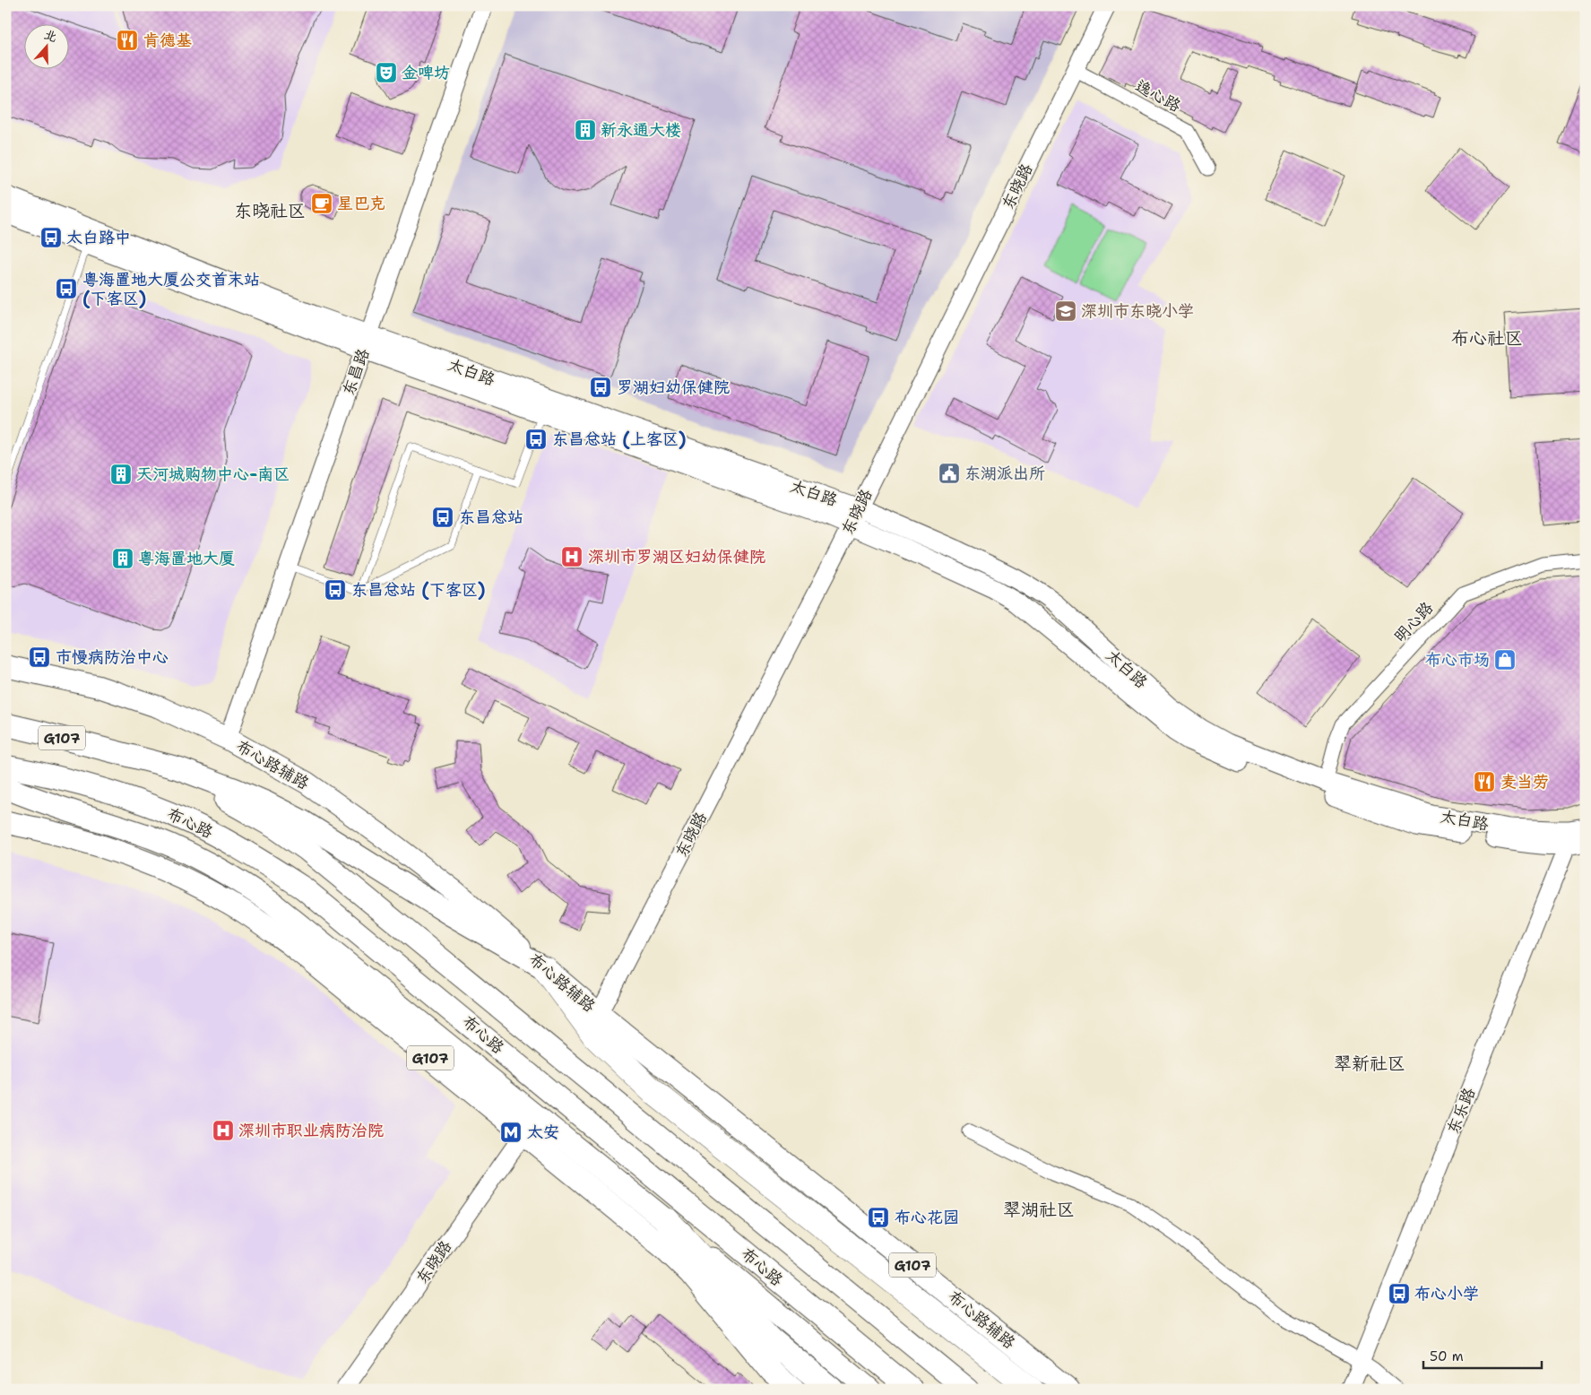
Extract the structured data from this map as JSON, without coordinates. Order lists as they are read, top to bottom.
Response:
{
  "streets": {
    "highway": ["G107", "布心路辅路", "布心路"],
    "main road": ["太白路"],
    "street": [
      "逸心路",
      "东晓路",
      "东昌路",
      "明心路",
      "东乐路"
    ]
  },
  "crossings": [
    ["逸心路", "东晓路"],
    ["东晓路", "太白路"],
    ["东晓路", "G107"],
    ["东晓路", "布心路辅路"],
    ["东昌路", "太白路"],
    ["东昌路", "布心路辅路"],
    ["太白路", "明心路"],
    ["太白路", "东乐路"],
    ["布心路辅路", "布心路"]
  ],
  "districts": [
    "东晓社区",
    "布心社区",
    "翠新社区",
    "翠湖社区"
  ],
  "places": {
    "restaurant": ["肯德基", "麦当劳"],
    "theatre": ["金啤坊"],
    "building": ["新永通大楼", "天河城购物中心-南区", "粤海置地大厦"],
    "cafe": ["星巴克"],
    "bus stop": [
      "太白路中",
      "粤海置地大厦公交首末站 (下客区)",
      "罗湖妇幼保健院",
      "东昌总站 (上客区)",
      "东昌总站",
      "东昌总站 (下客区)",
      "市慢病防治中心",
      "布心花园",
      "布心小学"
    ],
    "school or university": ["深圳市东晓小学"],
    "public building": ["东湖派出所"],
    "hospital": ["深圳市罗湖区妇幼保健院", "深圳市职业病防治院"],
    "shop": ["布心市场"],
    "metro station": ["太安"]
  },
  "scale_bar": "50 m",
  "north": "top"
}
